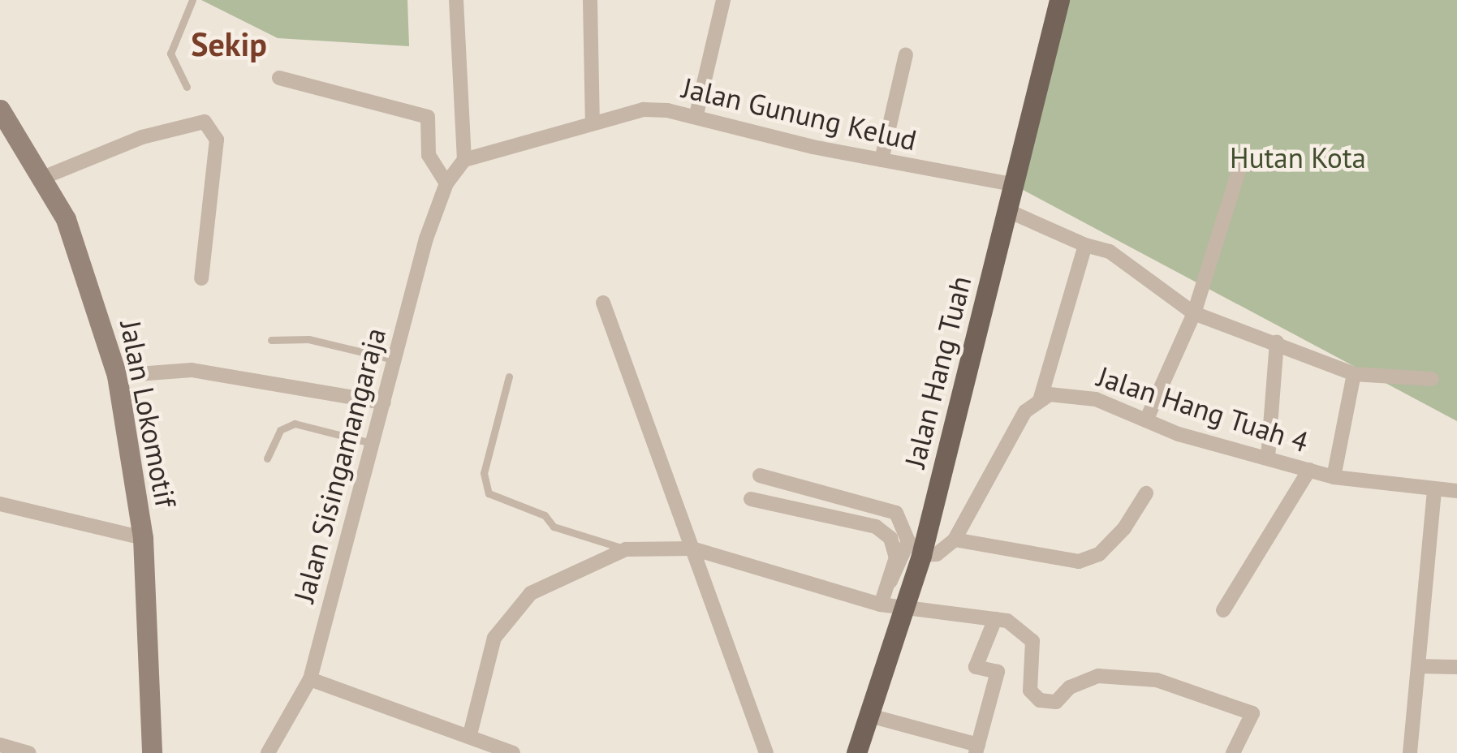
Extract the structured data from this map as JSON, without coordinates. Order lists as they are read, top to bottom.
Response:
{
  "streets": {
    "main road": ["Jalan Hang Tuah"],
    "street": [
      "Jalan Gunung Kelud",
      "Jalan Hang Tuah 4",
      "Jalan Lokomotif",
      "Jalan Sisingamangaraja"
    ]
  },
  "crossings": [
    ["Jalan Gunung Kelud", "Jalan Hang Tuah"]
  ],
  "districts": ["Sekip"],
  "parks": ["Hutan Kota"]
}
